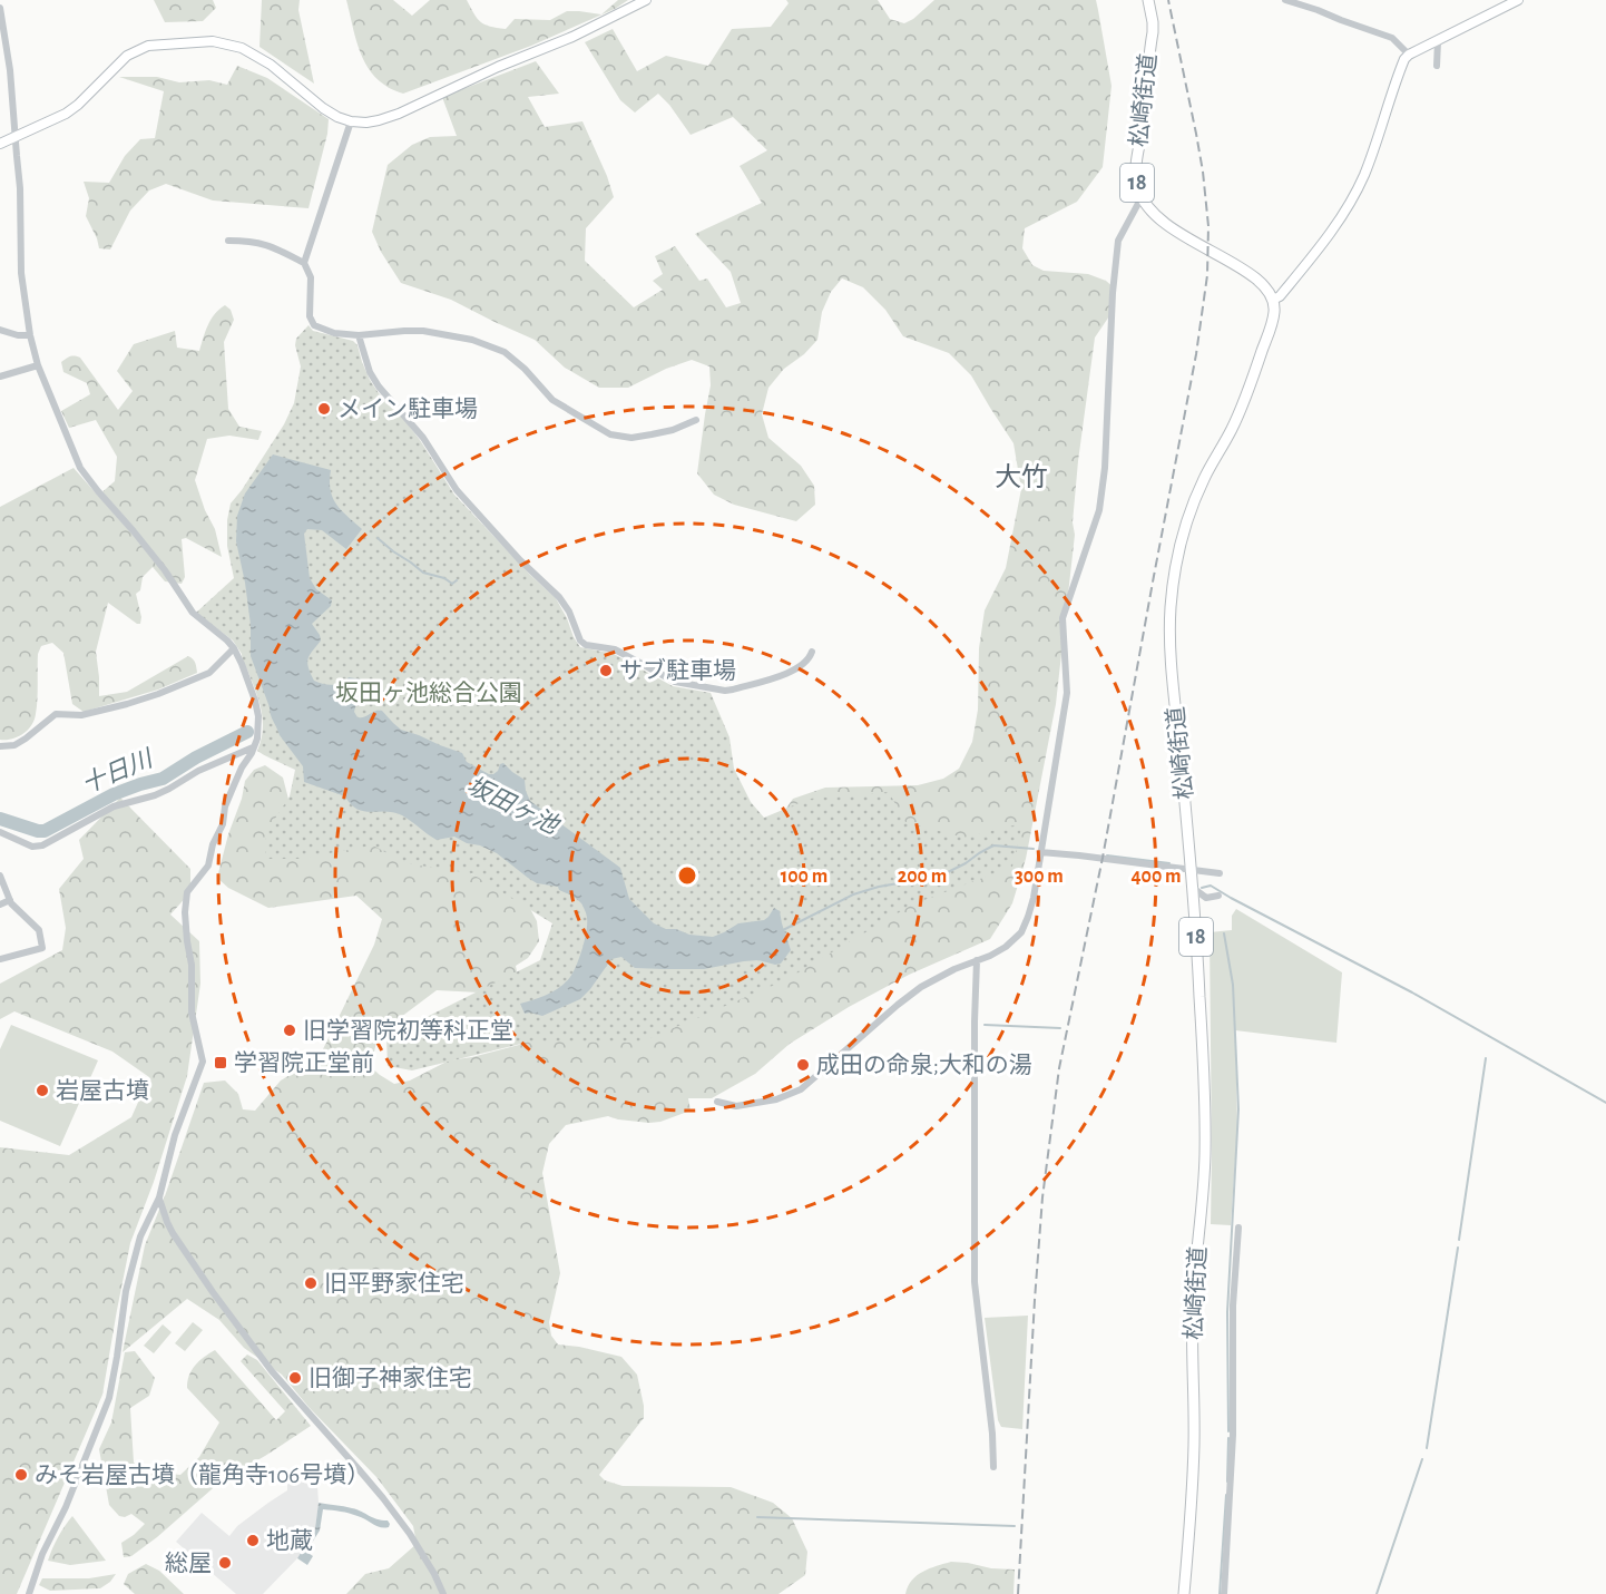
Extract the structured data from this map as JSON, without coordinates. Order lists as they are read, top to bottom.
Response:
{
  "streets": {
    "main road": ["松崎街道", "18"]
  },
  "crossings": [
    ["松崎街道", "18"]
  ],
  "districts": ["大竹"],
  "water": ["十日川", "坂田ヶ池"],
  "parks": ["坂田ヶ池総合公園"],
  "places": {
    "other": [
      "メイン駐車場",
      "サブ駐車場",
      "旧学習院初等科正堂",
      "成田の命泉;大和の湯",
      "岩屋古墳",
      "旧平野家住宅",
      "旧御子神家住宅",
      "みそ岩屋古墳（龍角寺106号墳）",
      "地蔵",
      "総屋"
    ],
    "transit": ["学習院正堂前"]
  },
  "rings": [
    "100 m",
    "200 m",
    "300 m",
    "400 m"
  ]
}
